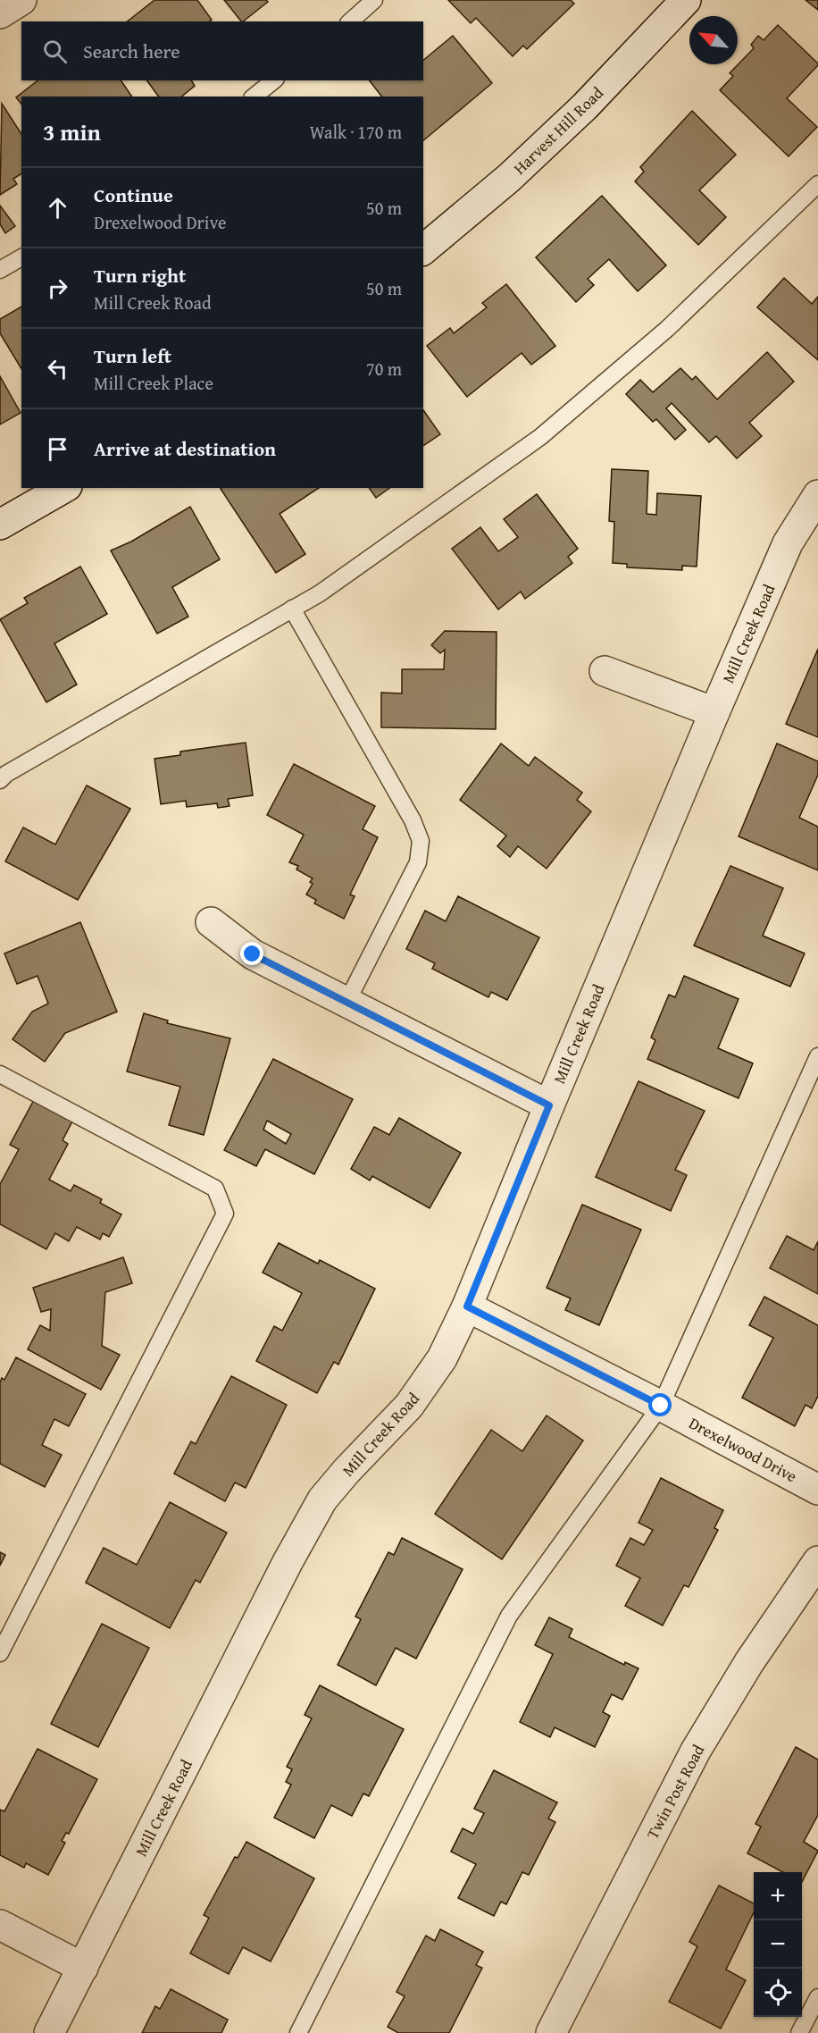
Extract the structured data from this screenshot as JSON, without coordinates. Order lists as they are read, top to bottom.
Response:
{
  "streets": {
    "street": [
      "Harvest Hill Road",
      "Mill Creek Road",
      "Drexelwood Drive",
      "Twin Post Road"
    ]
  },
  "crossings": [
    ["Mill Creek Road", "Drexelwood Drive"]
  ],
  "north": "top left",
  "page": {
    "search": "Search here",
    "heading": ["3 min", "Walk · 170 m"],
    "list": [
      ["Continue", "Drexelwood Drive", "50 m"],
      ["Turn right", "Mill Creek Road", "50 m"],
      ["Turn left", "Mill Creek Place", "70 m"],
      "Arrive at destination"
    ],
    "map_buttons": ["+", "−"]
  }
}
